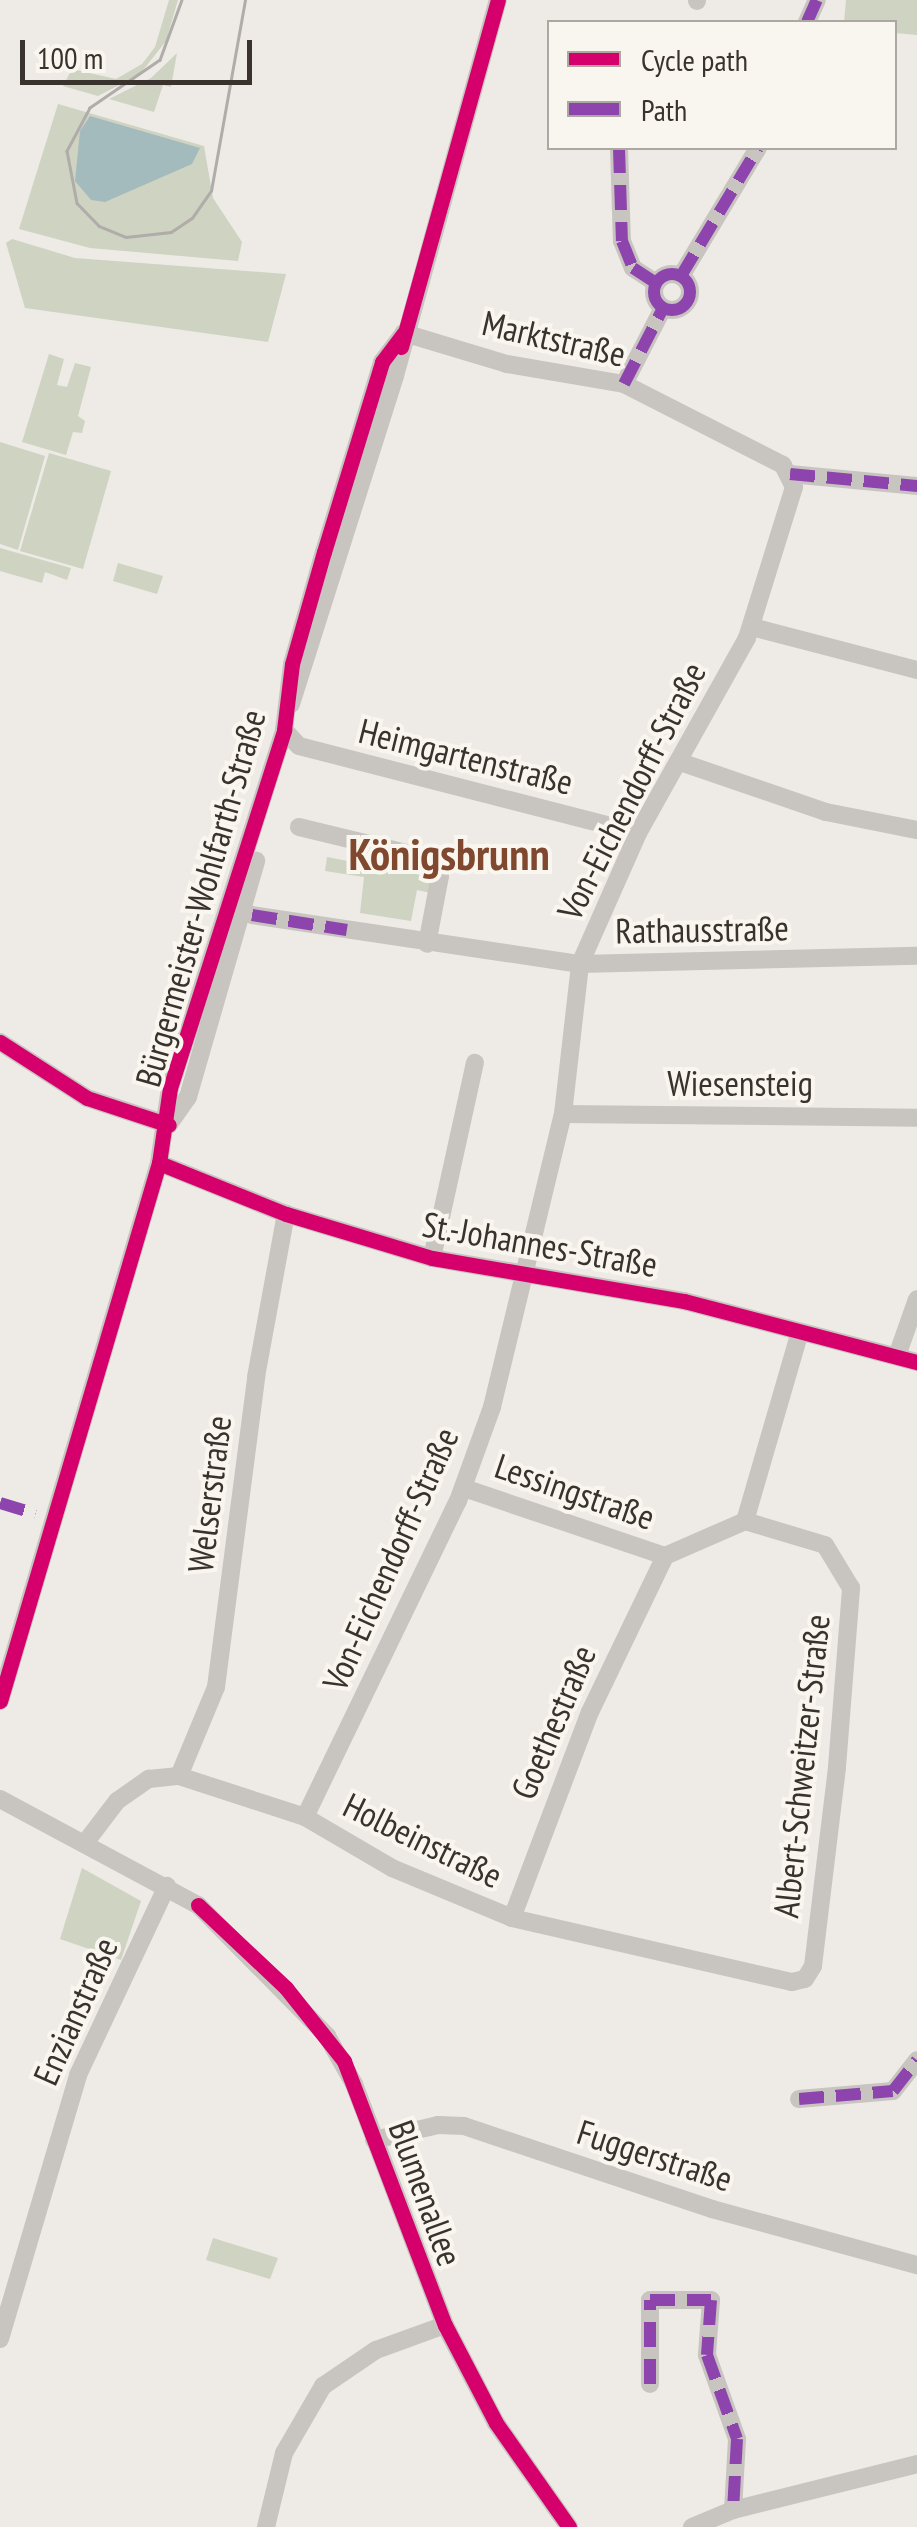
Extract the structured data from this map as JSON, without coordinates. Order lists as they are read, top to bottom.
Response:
{
  "streets": {
    "street": [
      "Marktstraße",
      "Heimgartenstraße",
      "Von-Eichendorff-Straße",
      "Bürgermeister-Wohlfarth-Straße",
      "Rathausstraße",
      "Wiesensteig",
      "St.-Johannes-Straße",
      "Lessingstraße",
      "Welserstraße",
      "Goethestraße",
      "Albert-Schweitzer-Straße",
      "Holbeinstraße",
      "Enzianstraße",
      "Fuggerstraße",
      "Blumenallee"
    ]
  },
  "crossings": [
    ["Marktstraße", "Von-Eichendorff-Straße"],
    ["Marktstraße", "Bürgermeister-Wohlfarth-Straße"],
    ["Heimgartenstraße", "Von-Eichendorff-Straße"],
    ["Heimgartenstraße", "Bürgermeister-Wohlfarth-Straße"],
    ["Von-Eichendorff-Straße", "Rathausstraße"],
    ["Von-Eichendorff-Straße", "Wiesensteig"],
    ["Von-Eichendorff-Straße", "St.-Johannes-Straße"],
    ["Von-Eichendorff-Straße", "Lessingstraße"],
    ["Von-Eichendorff-Straße", "Holbeinstraße"],
    ["Bürgermeister-Wohlfarth-Straße", "St.-Johannes-Straße"],
    ["St.-Johannes-Straße", "Welserstraße"],
    ["Lessingstraße", "Goethestraße"],
    ["Welserstraße", "Holbeinstraße"],
    ["Goethestraße", "Holbeinstraße"],
    ["Albert-Schweitzer-Straße", "Holbeinstraße"],
    ["Enzianstraße", "Blumenallee"],
    ["Fuggerstraße", "Blumenallee"]
  ],
  "districts": ["Königsbrunn"],
  "legend": ["Cycle path", "Path"],
  "scale_bar": "100 m"
}
